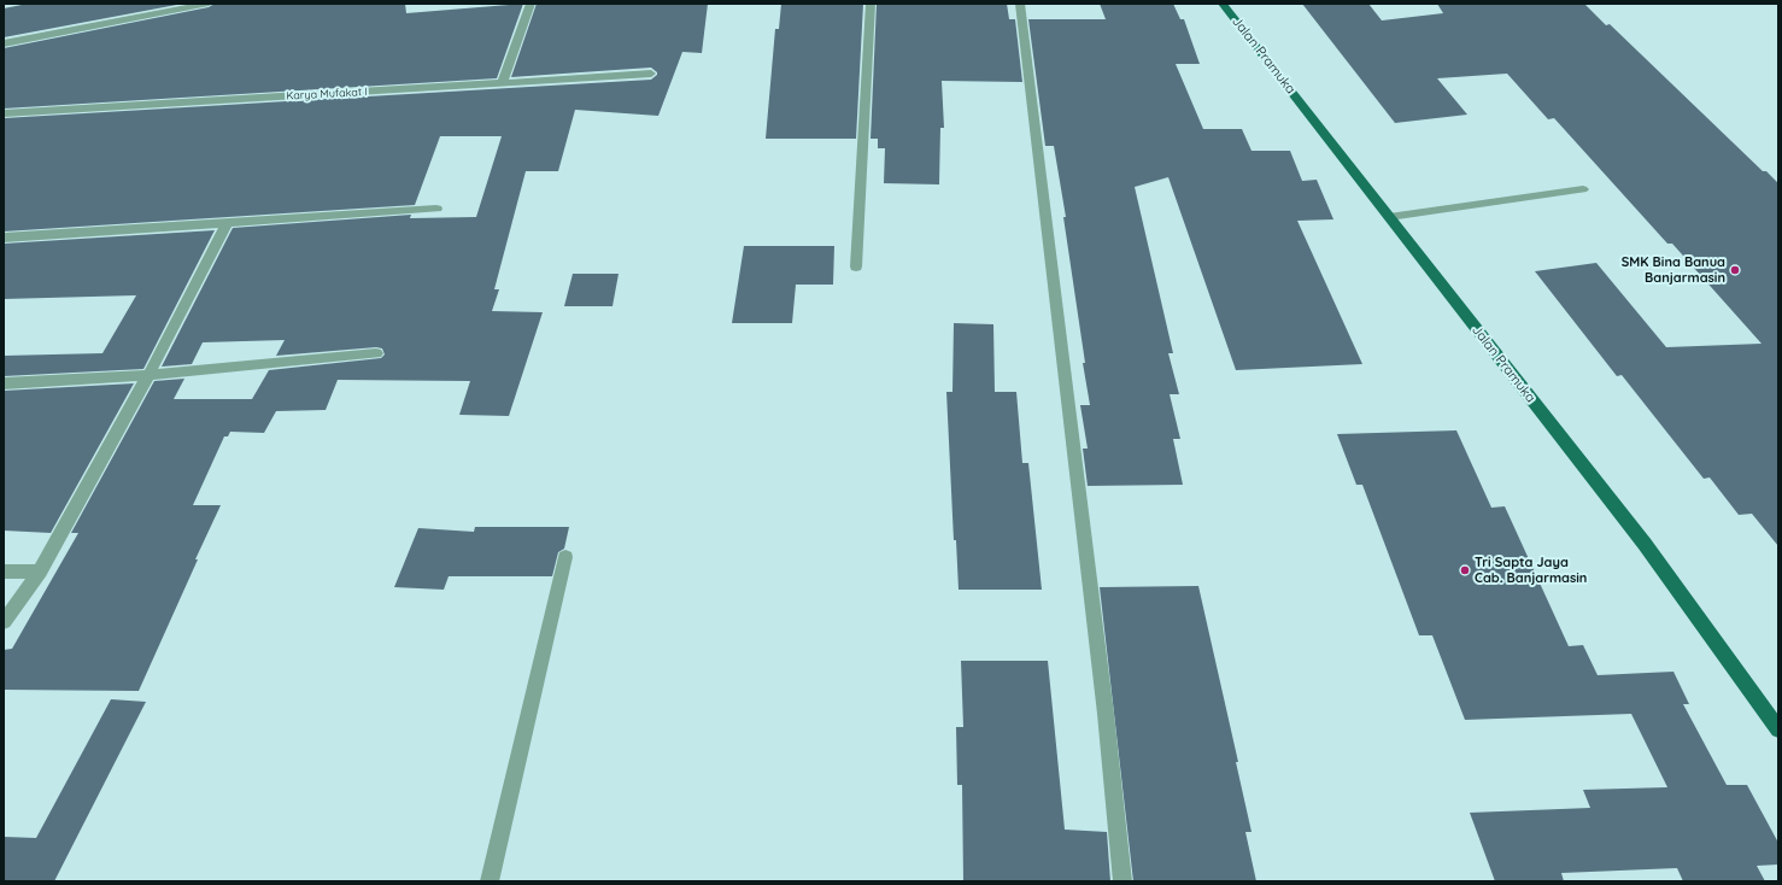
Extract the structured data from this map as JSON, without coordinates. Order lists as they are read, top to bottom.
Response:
{
  "streets": {
    "main road": ["Jalan Pramuka"],
    "street": ["Karya Mufakat I"]
  },
  "places": ["SMK Bina Banua Banjarmasin", "Tri Sapta Jaya Cab. Banjarmasin"]
}
